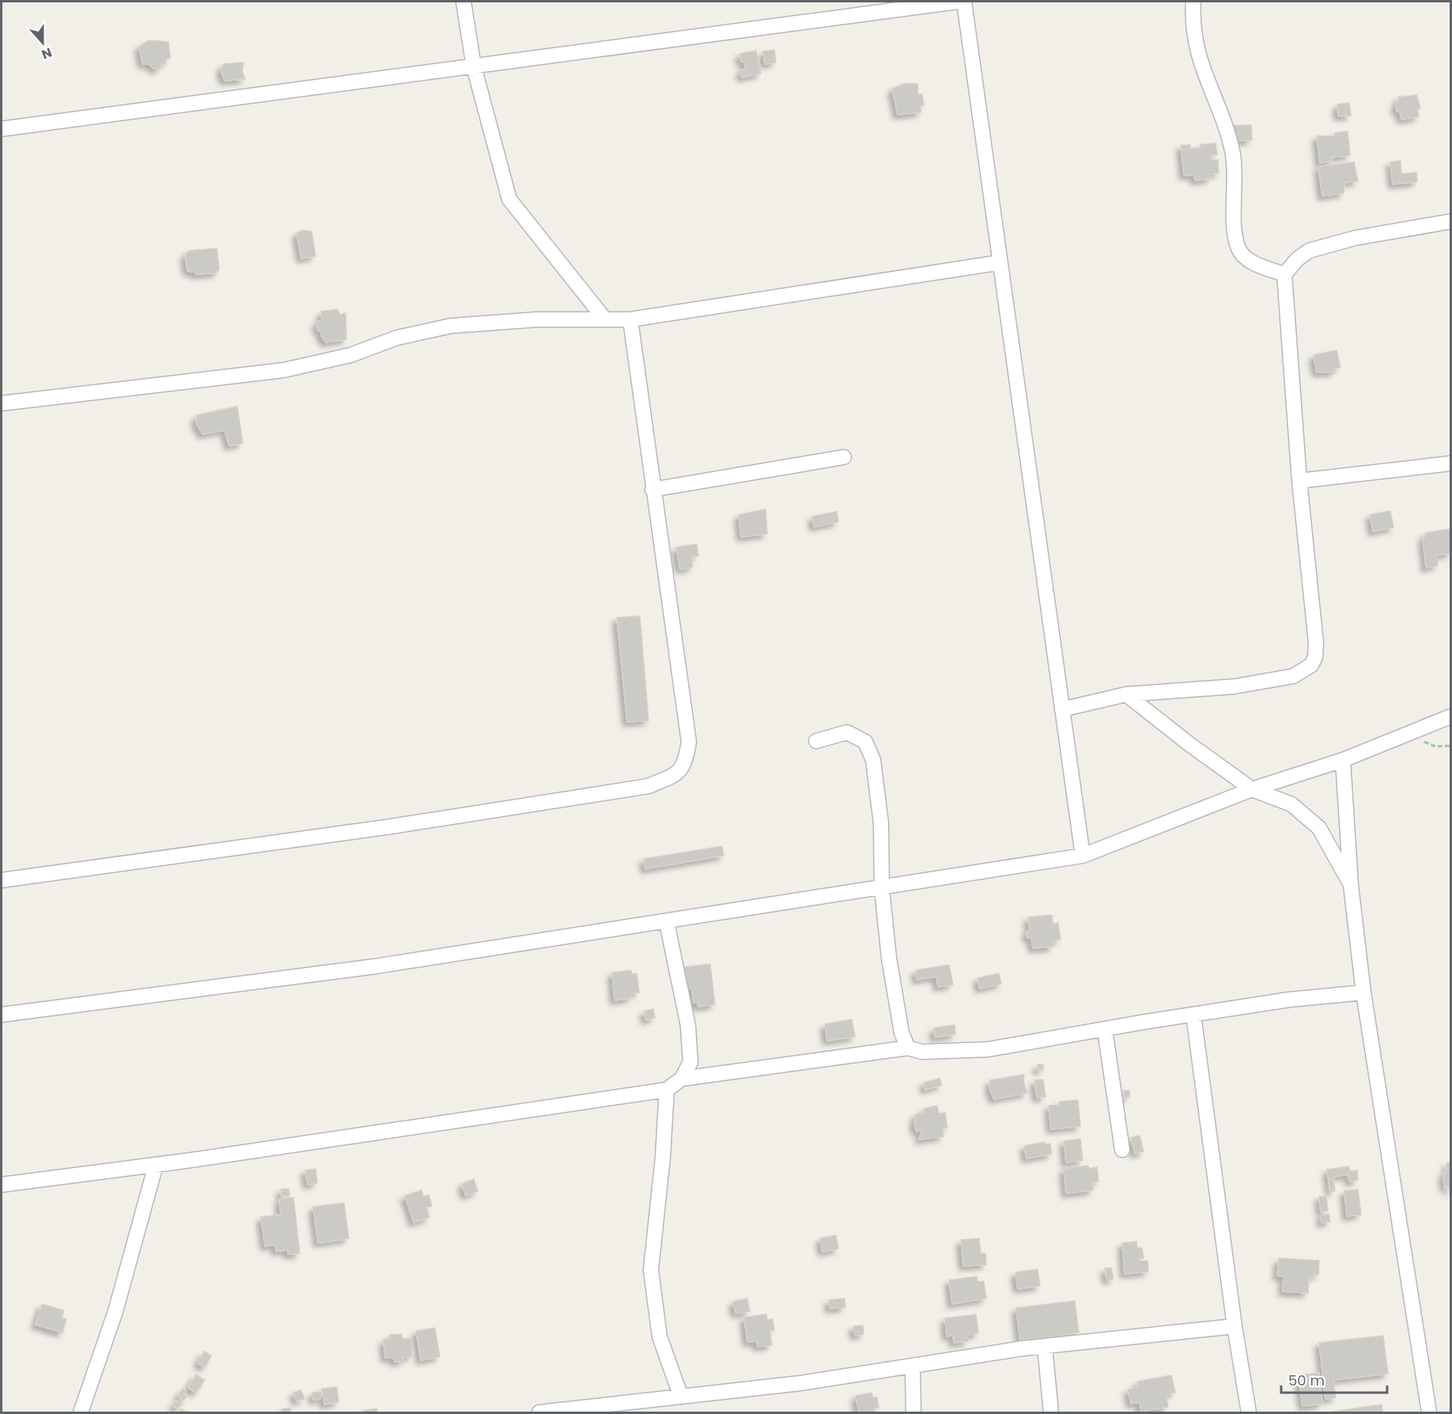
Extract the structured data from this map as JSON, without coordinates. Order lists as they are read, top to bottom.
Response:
{
  "scale_bar": "50 m",
  "north": "bottom"
}
